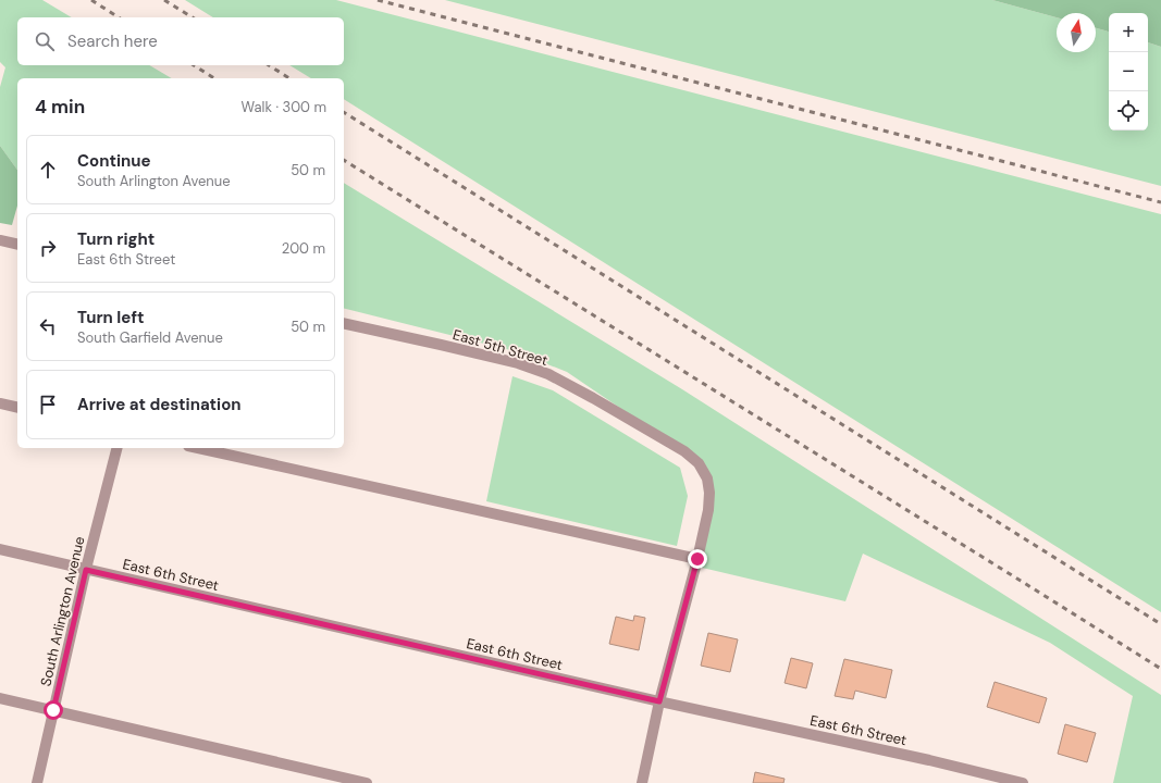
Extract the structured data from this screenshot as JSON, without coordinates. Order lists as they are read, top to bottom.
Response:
{
  "streets": {
    "street": ["East 5th Street", "East 6th Street", "South Arlington Avenue"]
  },
  "crossings": [
    ["East 5th Street", "East 6th Street"],
    ["East 6th Street", "South Arlington Avenue"]
  ],
  "north": "top",
  "page": {
    "map_buttons": ["+", "−"],
    "search": "Search here",
    "heading": ["4 min", "Walk · 300 m"],
    "list": [
      ["Continue", "South Arlington Avenue", "50 m"],
      ["Turn right", "East 6th Street", "200 m"],
      ["Turn left", "South Garfield Avenue", "50 m"],
      "Arrive at destination"
    ]
  }
}
